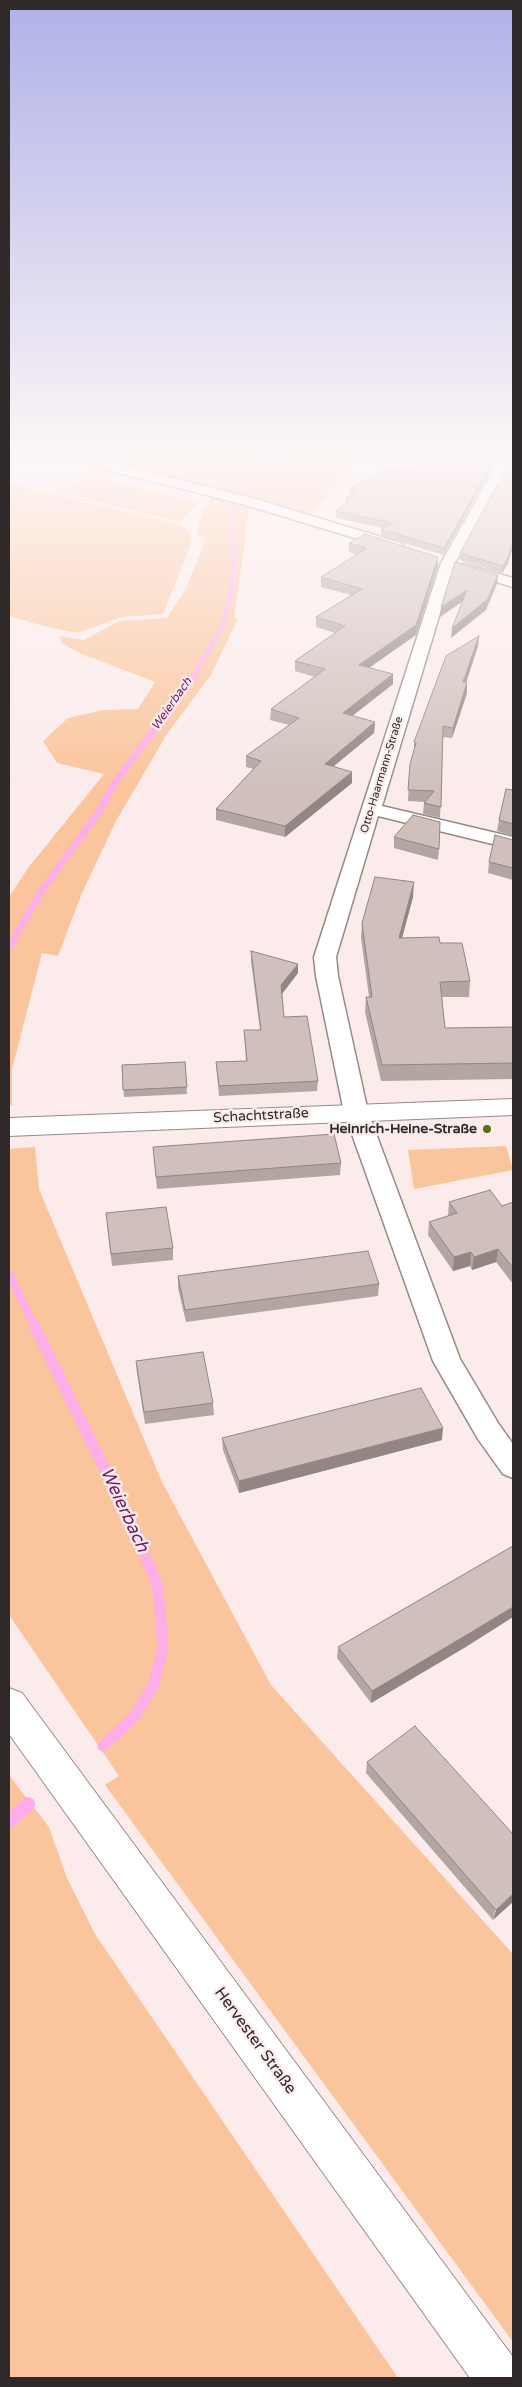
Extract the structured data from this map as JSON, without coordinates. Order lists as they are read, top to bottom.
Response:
{
  "streets": {
    "street": ["Otto-Haarmann-Straße", "Schachtstraße", "Hervester Straße"]
  },
  "crossings": [
    ["Otto-Haarmann-Straße", "Schachtstraße"]
  ],
  "water": ["Weierbach"],
  "places": ["Heinrich-Heine-Straße"]
}
